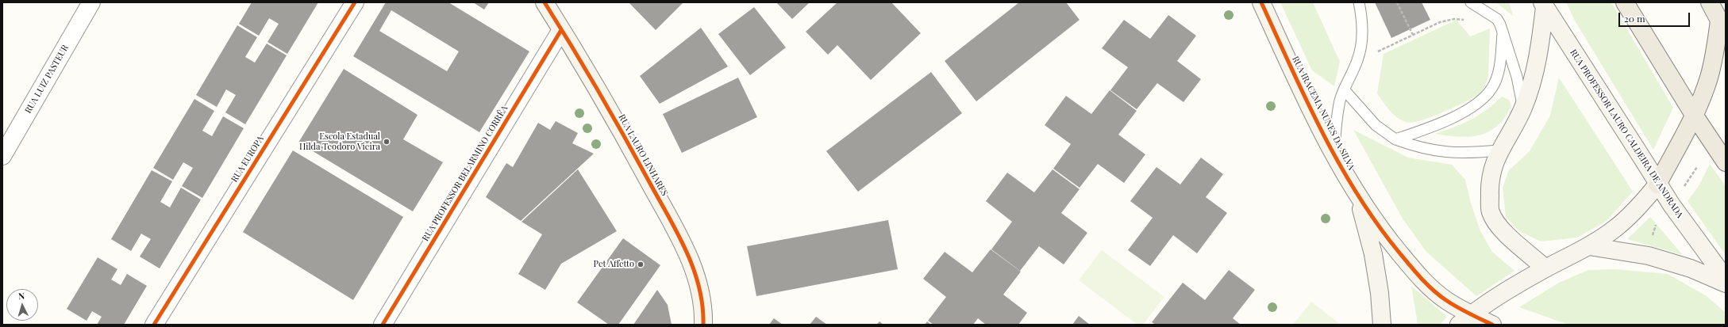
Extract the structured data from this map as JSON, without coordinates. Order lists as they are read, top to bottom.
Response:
{
  "streets": {
    "main road": ["RUA IRACEMA NUNES DA SILVA", "RUA PROFESSOR LAURO CALDEIRA DE ANDRADA", "RUA LAURO LINHARES"],
    "street": ["RUA LUIZ PASTEUR", "RUA EUROPA", "RUA PROFESSOR BELARMINO CORRÊA"]
  },
  "crossings": [
    ["RUA LAURO LINHARES", "RUA PROFESSOR BELARMINO CORRÊA"]
  ],
  "places": ["Escola Estadual Hilda Teodoro Vieira", "Pet Affetto"],
  "scale_bar": "20 m",
  "north": "top"
}
